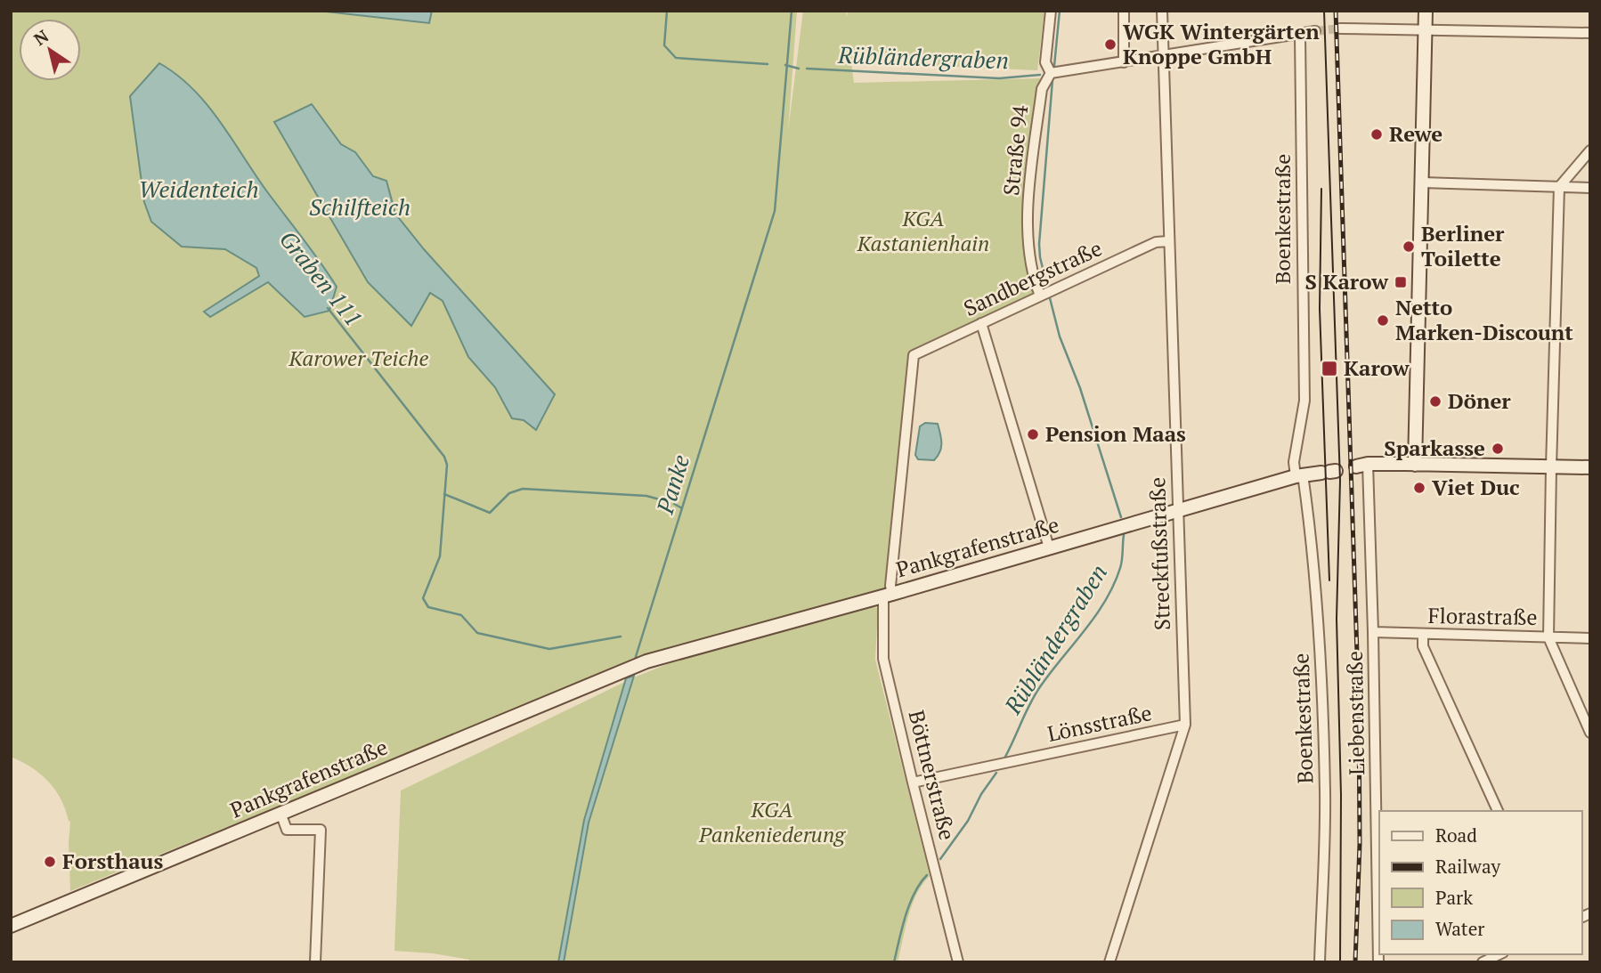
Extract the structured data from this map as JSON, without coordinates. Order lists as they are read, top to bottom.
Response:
{
  "streets": {
    "main road": ["Pankgrafenstraße"],
    "street": [
      "Straße 94",
      "Boenkestraße",
      "Sandbergstraße",
      "Streckfußstraße",
      "Florastraße",
      "Liebenstraße",
      "Lönsstraße",
      "Böttnerstraße"
    ]
  },
  "crossings": [
    ["Straße 94", "Sandbergstraße"],
    ["Boenkestraße", "Pankgrafenstraße"],
    ["Sandbergstraße", "Streckfußstraße"],
    ["Sandbergstraße", "Böttnerstraße"],
    ["Pankgrafenstraße", "Streckfußstraße"],
    ["Pankgrafenstraße", "Böttnerstraße"],
    ["Streckfußstraße", "Lönsstraße"],
    ["Florastraße", "Liebenstraße"],
    ["Lönsstraße", "Böttnerstraße"]
  ],
  "water": [
    "Rübländergraben",
    "Weidenteich",
    "Schilfteich",
    "Graben 111",
    "Panke"
  ],
  "parks": ["KGA Kastanienhain", "Karower Teiche", "KGA Pankeniederung"],
  "places": {
    "other": [
      "WGK Wintergärten Knoppe GmbH",
      "Rewe",
      "Berliner Toilette",
      "Netto Marken-Discount",
      "Döner",
      "Pension Maas",
      "Sparkasse",
      "Viet Duc",
      "Forsthaus"
    ],
    "transit": ["S Karow", "Karow"]
  },
  "legend": [
    "Road",
    "Railway",
    "Park",
    "Water"
  ],
  "north": "top left"
}
